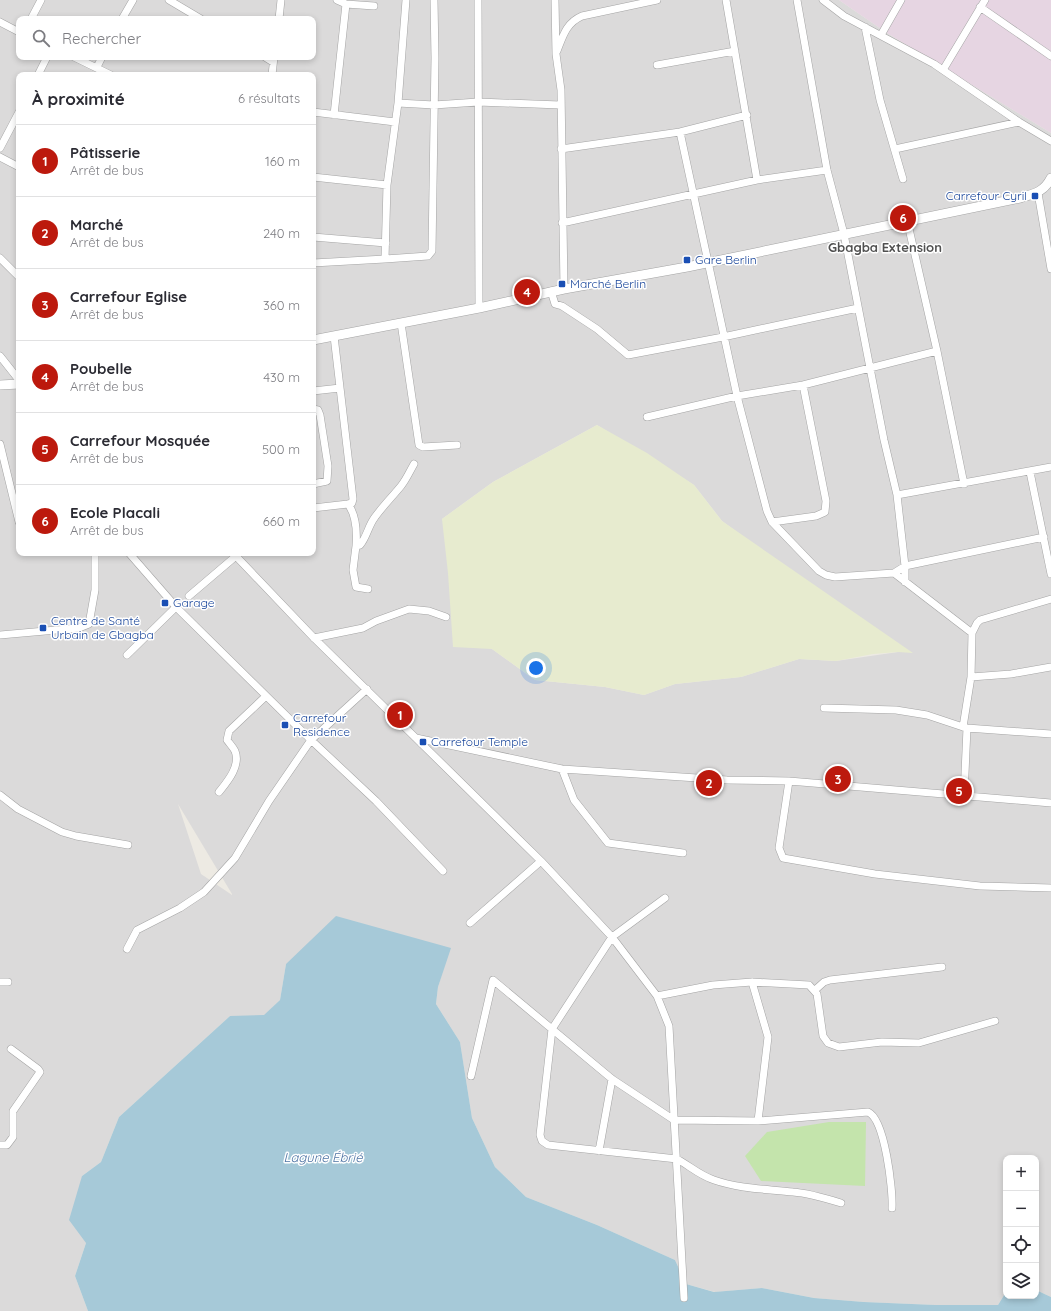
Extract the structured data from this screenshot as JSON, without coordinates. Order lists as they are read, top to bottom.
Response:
{
  "districts": ["Gbagba Extension"],
  "water": ["Lagune Ébrié"],
  "places": {
    "transit": [
      "Carrefour Cyril",
      "Gare Berlin",
      "Marché Berlin",
      "Garage",
      "Centre de Santé Urbain de Gbagba",
      "Carrefour Residence",
      "Carrefour Temple"
    ]
  },
  "page": {
    "search": "Rechercher",
    "heading": ["À proximité", "6 résultats"],
    "list": [
      {
        "mark": "1",
        "name": "Pâtisserie",
        "note": "Arrêt de bus",
        "value": "160 m"
      },
      {
        "mark": "2",
        "name": "Marché",
        "note": "Arrêt de bus",
        "value": "240 m"
      },
      {
        "mark": "3",
        "name": "Carrefour Eglise",
        "note": "Arrêt de bus",
        "value": "360 m"
      },
      {
        "mark": "4",
        "name": "Poubelle",
        "note": "Arrêt de bus",
        "value": "430 m"
      },
      {
        "mark": "5",
        "name": "Carrefour Mosquée",
        "note": "Arrêt de bus",
        "value": "500 m"
      },
      {
        "mark": "6",
        "name": "Ecole Placali",
        "note": "Arrêt de bus",
        "value": "660 m"
      }
    ],
    "pins": [
      "6",
      "4",
      "1",
      "3",
      "2",
      "5"
    ],
    "map_buttons": ["+", "−"]
  }
}
